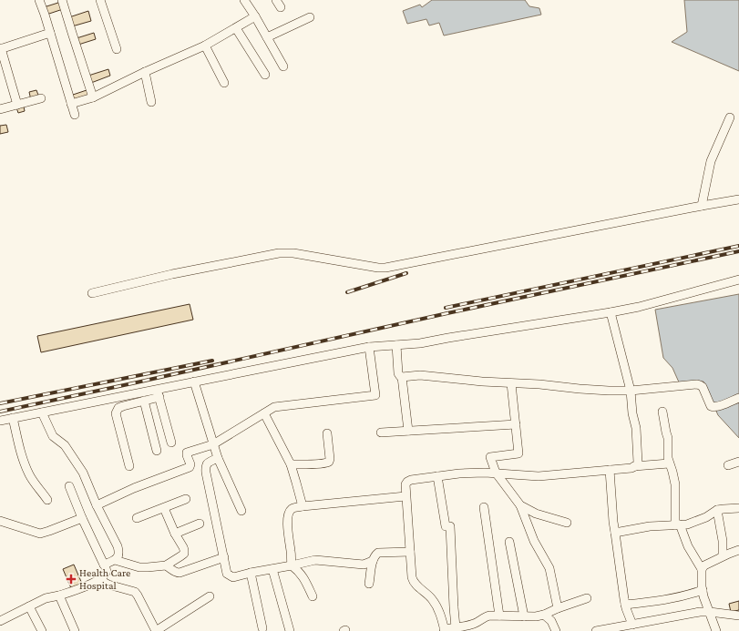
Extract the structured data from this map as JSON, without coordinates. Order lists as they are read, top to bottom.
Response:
{
  "places": {
    "health": ["Health Care Hospital"]
  }
}
